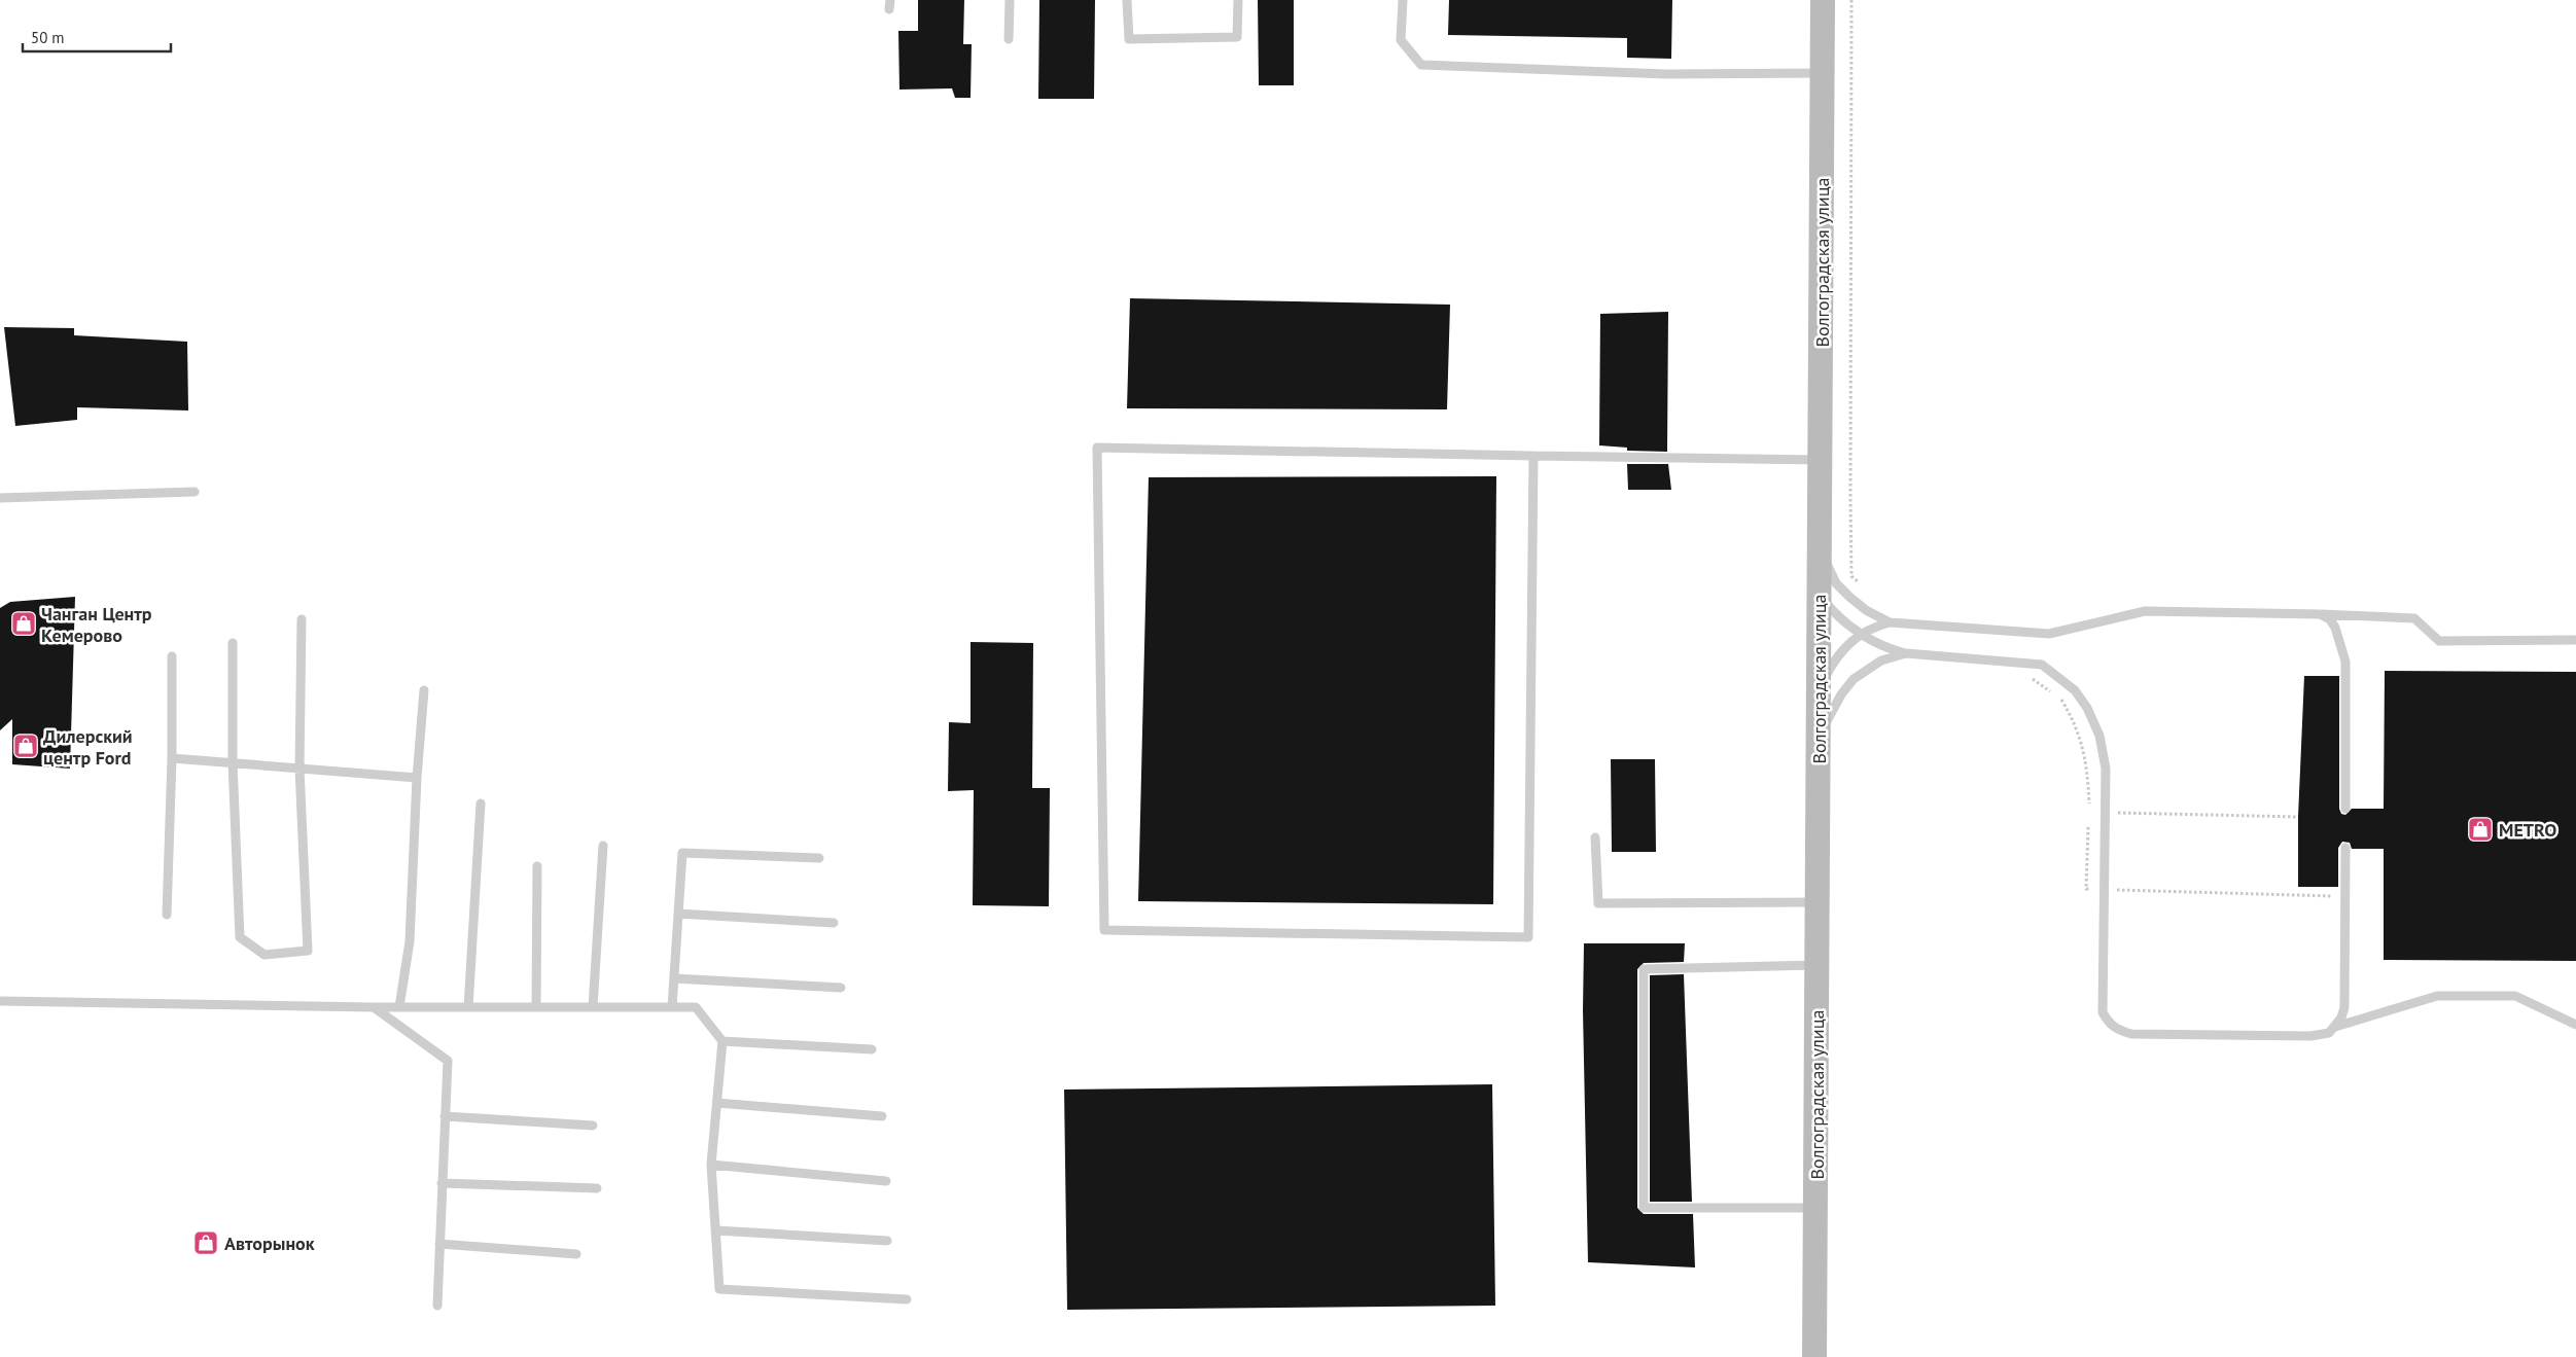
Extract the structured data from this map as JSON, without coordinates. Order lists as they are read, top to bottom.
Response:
{
  "streets": {
    "main road": ["Волгоградская улица"]
  },
  "places": {
    "shop": [
      "Чанган Центр Кемерово",
      "Дилерский центр Ford",
      "METRO",
      "Авторынок"
    ]
  },
  "scale_bar": "50 m"
}
